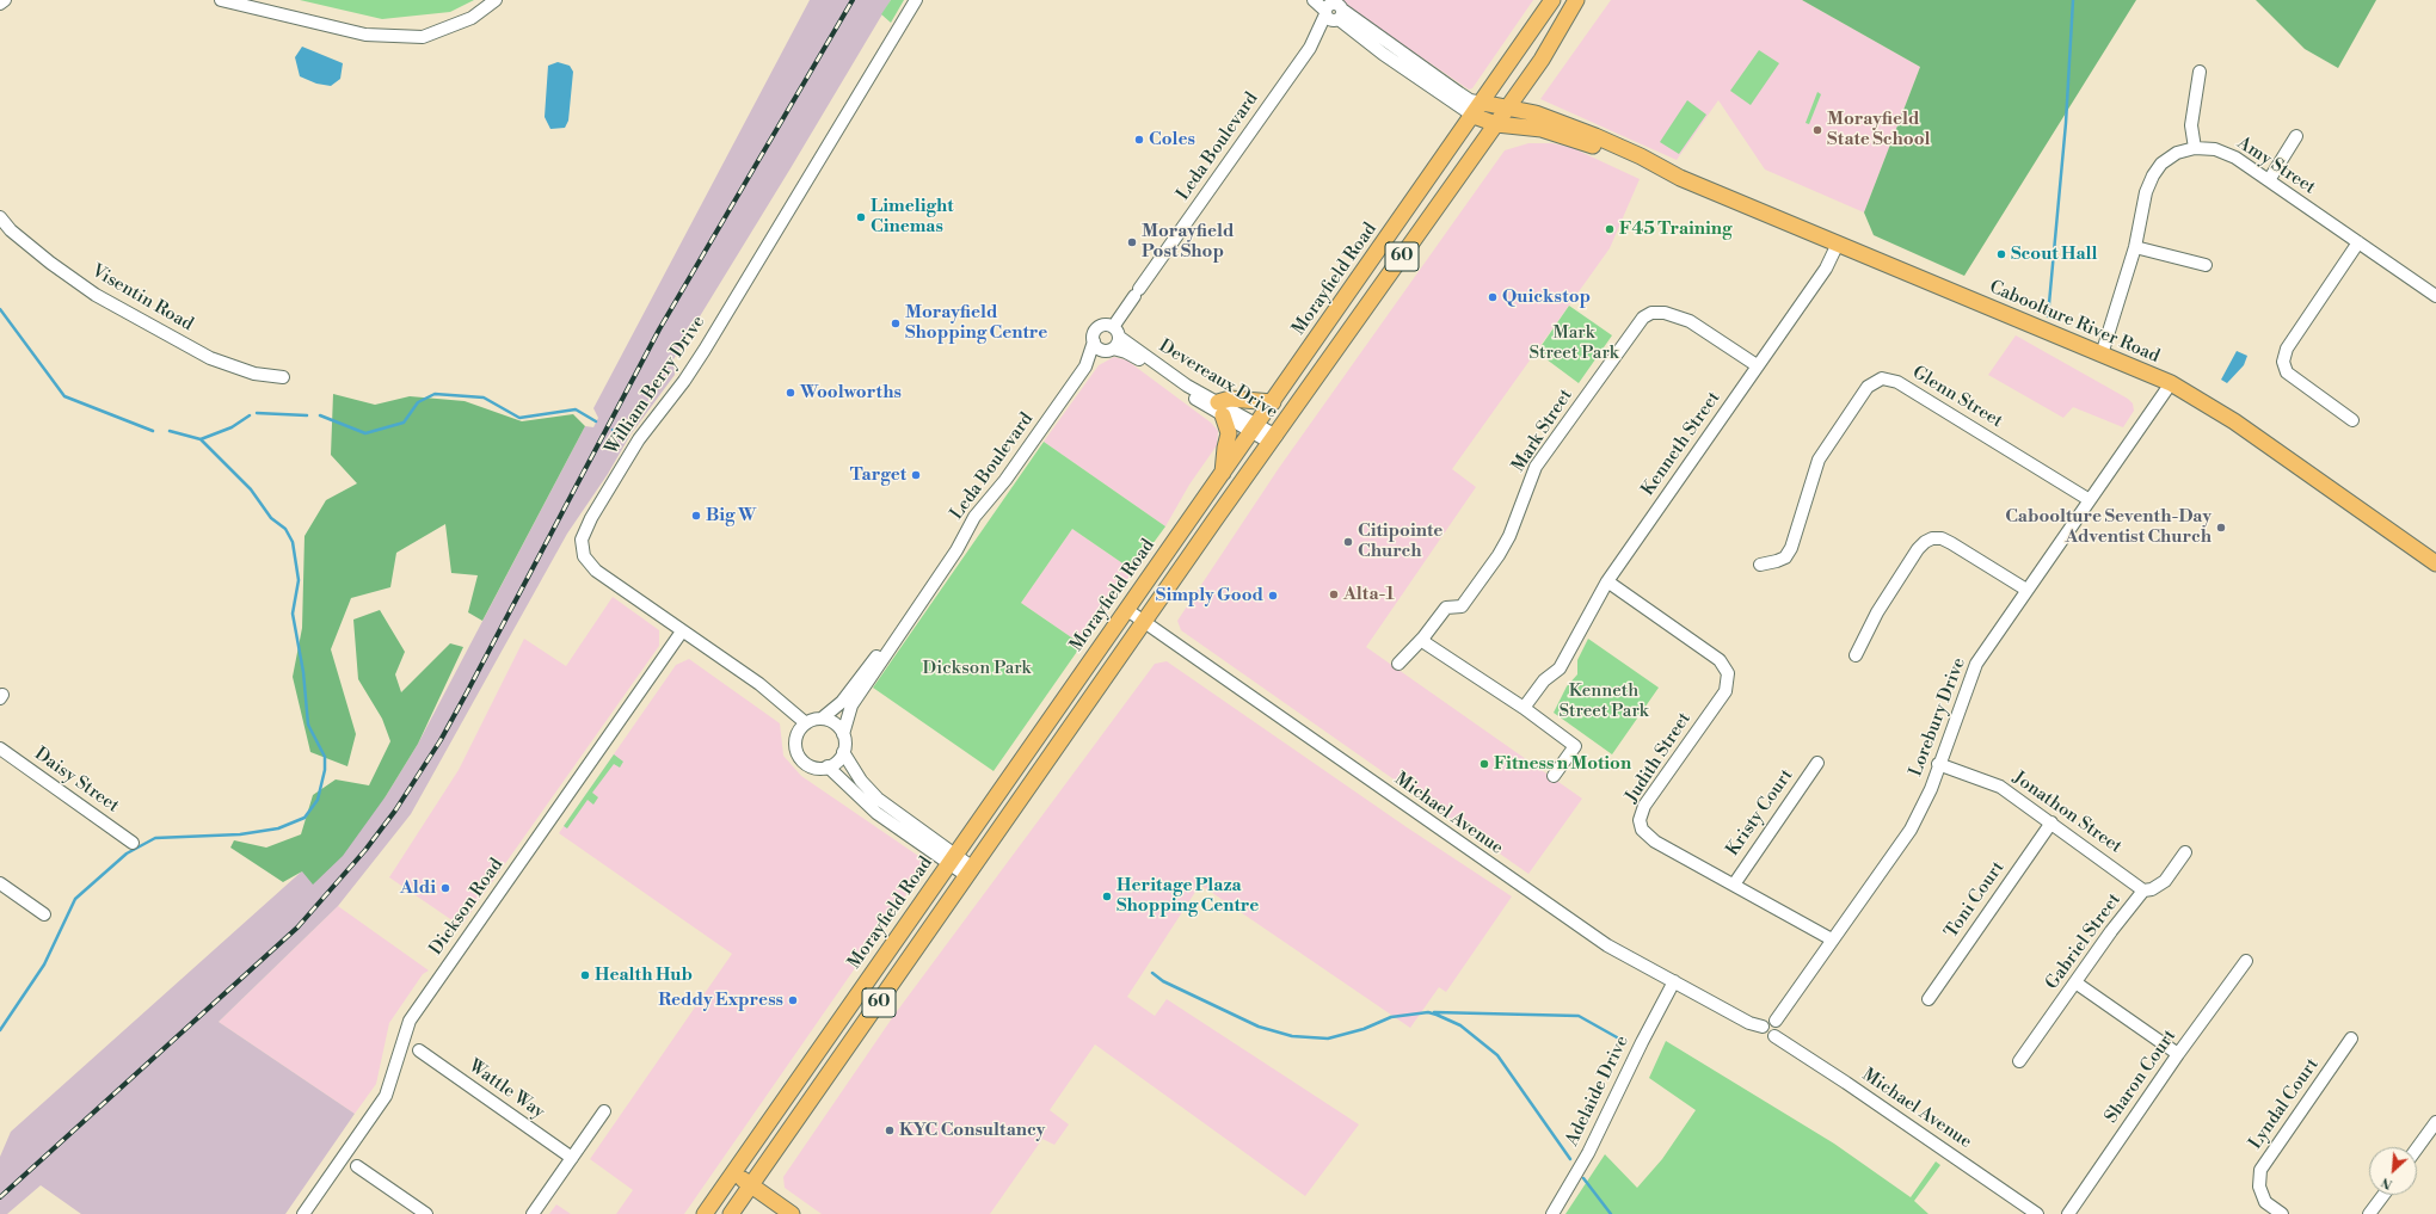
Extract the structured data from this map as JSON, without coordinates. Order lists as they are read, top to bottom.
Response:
{
  "streets": {
    "main road": ["60", "Morayfield Road", "Caboolture River Road"],
    "street": [
      "Leda Boulevard",
      "Amy Street",
      "Visentin Road",
      "Devereaux Drive",
      "William Berry Drive",
      "Glenn Street",
      "Mark Street",
      "Kenneth Street",
      "Lorebury Drive",
      "Judith Street",
      "Daisy Street",
      "Kristy Court",
      "Jonathon Street",
      "Michael Avenue",
      "Toni Court",
      "Dickson Road",
      "Gabriel Street",
      "Sharon Court",
      "Wattle Way",
      "Adelaide Drive",
      "Lyndal Court"
    ]
  },
  "crossings": [
    ["Leda Boulevard", "Devereaux Drive"],
    ["Leda Boulevard", "William Berry Drive"],
    ["Amy Street", "Caboolture River Road"],
    ["60", "Caboolture River Road"],
    ["60", "Devereaux Drive"],
    ["60", "Michael Avenue"],
    ["Morayfield Road", "Caboolture River Road"],
    ["Morayfield Road", "Devereaux Drive"],
    ["Morayfield Road", "Michael Avenue"],
    ["Caboolture River Road", "Kenneth Street"],
    ["Caboolture River Road", "Lorebury Drive"],
    ["William Berry Drive", "Dickson Road"],
    ["Glenn Street", "Lorebury Drive"],
    ["Mark Street", "Kenneth Street"],
    ["Kenneth Street", "Judith Street"],
    ["Lorebury Drive", "Judith Street"],
    ["Lorebury Drive", "Jonathon Street"],
    ["Lorebury Drive", "Michael Avenue"],
    ["Judith Street", "Kristy Court"],
    ["Jonathon Street", "Toni Court"],
    ["Jonathon Street", "Gabriel Street"],
    ["Michael Avenue", "Adelaide Drive"]
  ],
  "parks": ["Mark Street Park", "Dickson Park", "Kenneth Street Park"],
  "places": [
    "Morayfield State School",
    "Coles",
    "Limelight Cinemas",
    "F45 Training",
    "Morayfield Post Shop",
    "Scout Hall",
    "Quickstop",
    "Morayfield Shopping Centre",
    "Woolworths",
    "Target",
    "Big W",
    "Caboolture Seventh-Day Adventist Church",
    "Citipointe Church",
    "Alta-1",
    "Simply Good",
    "Fitness n Motion",
    "Aldi",
    "Heritage Plaza Shopping Centre",
    "Health Hub",
    "Reddy Express",
    "KYC Consultancy"
  ],
  "north": "bottom left"
}
